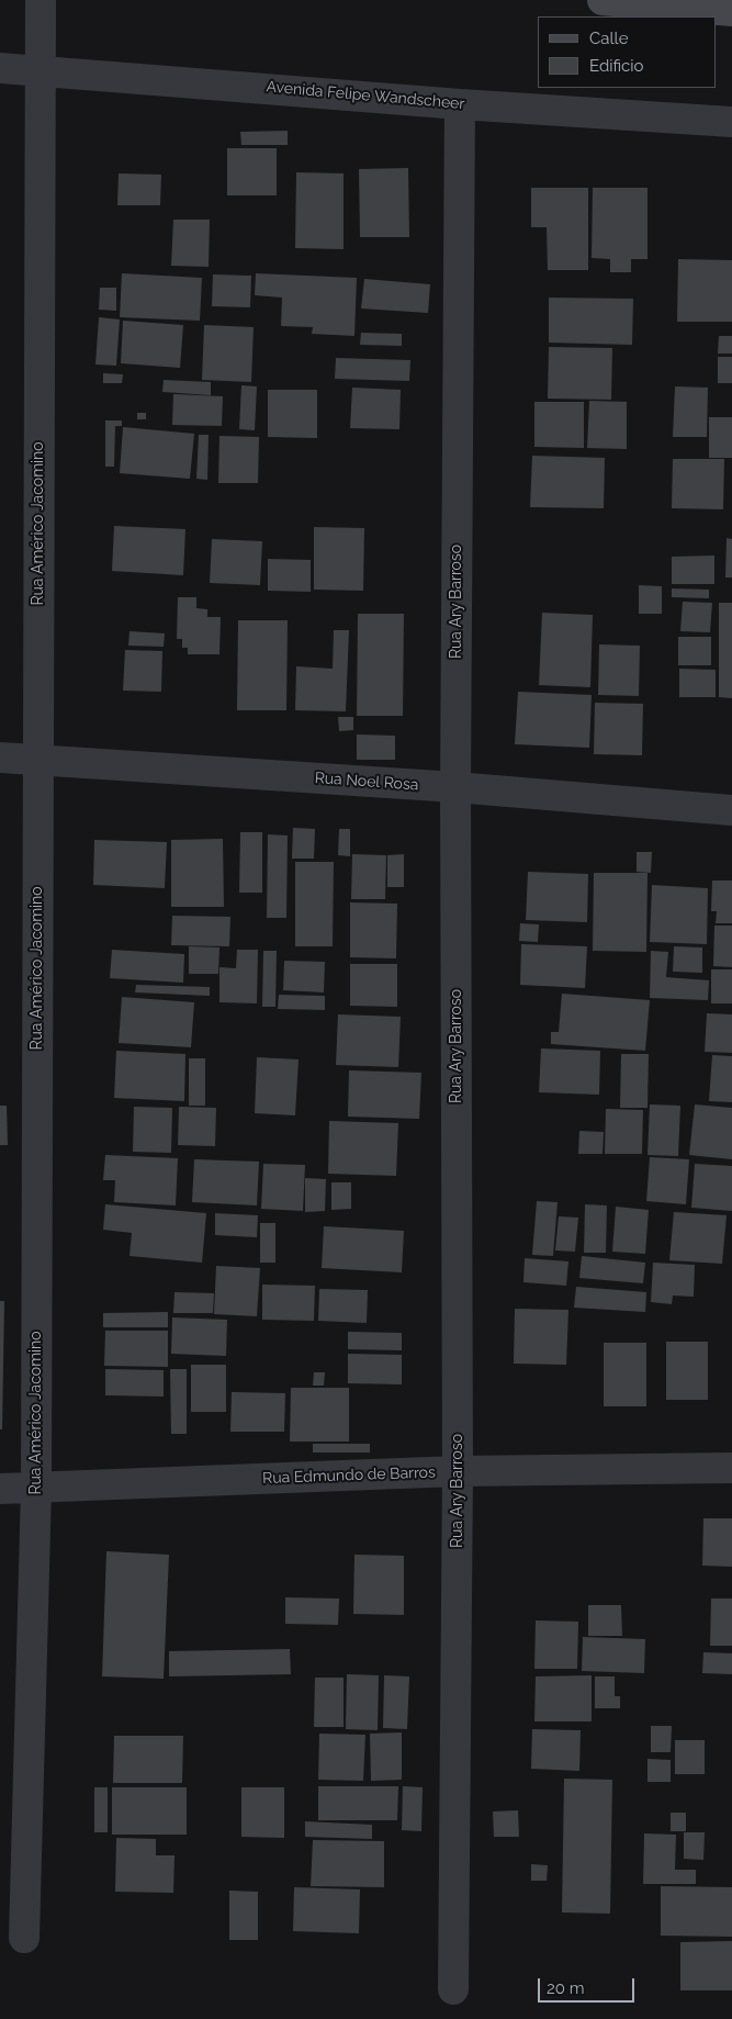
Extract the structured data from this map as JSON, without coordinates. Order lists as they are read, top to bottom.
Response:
{
  "streets": {
    "street": [
      "Avenida Felipe Wandscheer",
      "Rua Américo Jacomino",
      "Rua Ary Barroso",
      "Rua Noel Rosa",
      "Rua Edmundo de Barros"
    ]
  },
  "crossings": [
    ["Avenida Felipe Wandscheer", "Rua Américo Jacomino"],
    ["Avenida Felipe Wandscheer", "Rua Ary Barroso"],
    ["Rua Américo Jacomino", "Rua Noel Rosa"],
    ["Rua Américo Jacomino", "Rua Edmundo de Barros"],
    ["Rua Ary Barroso", "Rua Noel Rosa"],
    ["Rua Ary Barroso", "Rua Edmundo de Barros"]
  ],
  "legend": ["Calle", "Edificio"],
  "scale_bar": "20 m"
}
